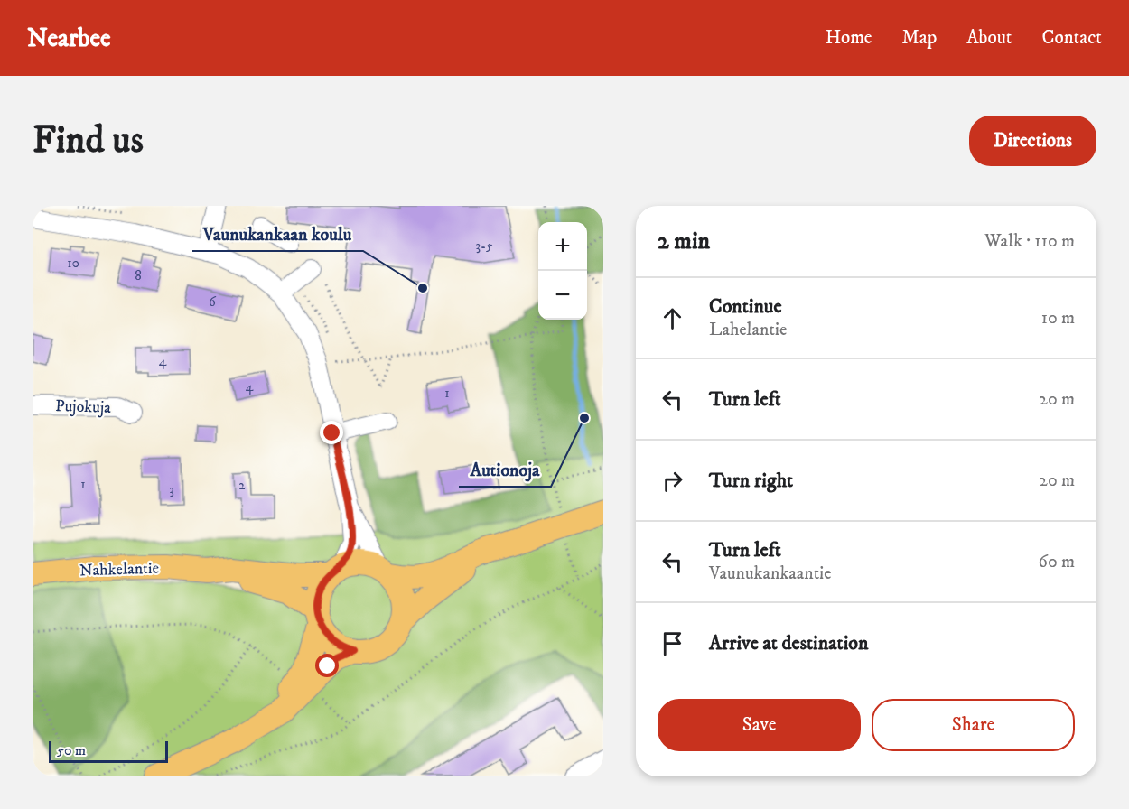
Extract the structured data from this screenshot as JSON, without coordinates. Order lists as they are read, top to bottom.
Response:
{
  "streets": {
    "main road": ["Nahkelantie"],
    "street": ["Pujokuja"]
  },
  "places": ["Vaunukankaan koulu", "Autionoja"],
  "house_numbers": [
    "3-5",
    "10",
    "8",
    "6",
    "4",
    "4",
    "1",
    "1",
    "2",
    "3"
  ],
  "scale_bar": "50 m",
  "page": {
    "header": "Nearbee",
    "nav": [
      "Home",
      "Map",
      "About",
      "Contact"
    ],
    "buttons": [
      "Directions",
      ["Save", "Share"]
    ],
    "title": "Find us",
    "heading": ["2 min", "Walk · 110 m"],
    "map_buttons": ["+", "−"],
    "list": [
      ["Continue", "Lahelantie", "10 m"],
      ["Turn left", "20 m"],
      ["Turn right", "20 m"],
      ["Turn left", "Vaunukankaantie", "60 m"],
      "Arrive at destination"
    ],
    "scale": "50 m"
  }
}
